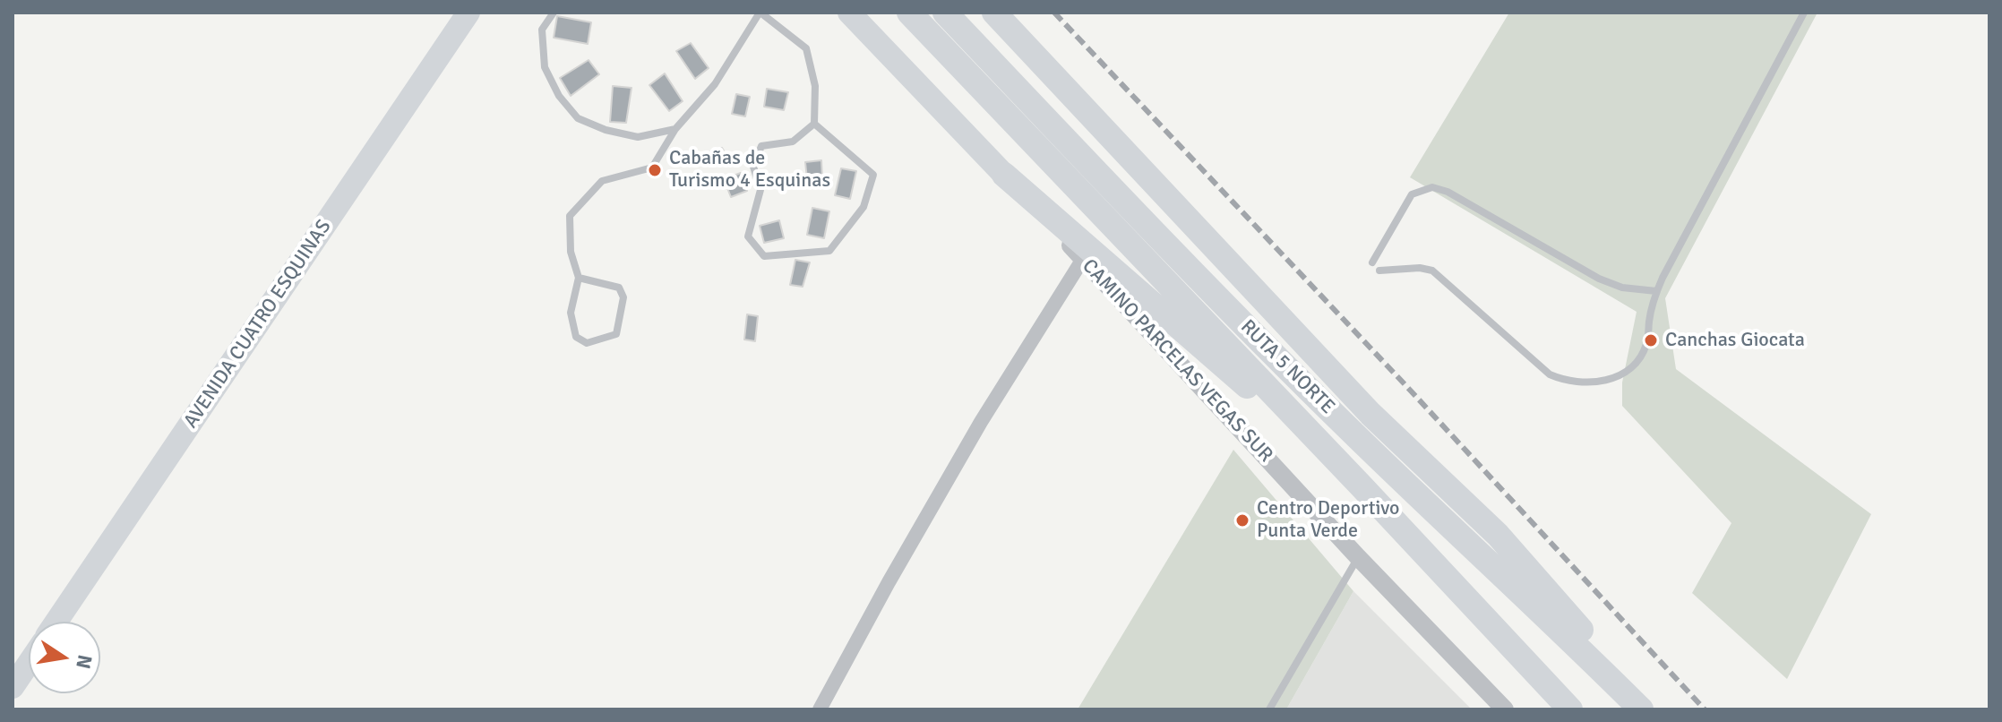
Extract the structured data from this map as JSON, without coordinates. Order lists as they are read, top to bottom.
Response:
{
  "streets": {
    "highway": ["RUTA 5 NORTE"],
    "main road": ["AVENIDA CUATRO ESQUINAS", "CAMINO PARCELAS VEGAS SUR"]
  },
  "places": ["Cabañas de Turismo 4 Esquinas", "Canchas Giocata", "Centro Deportivo Punta Verde"],
  "north": "right"
}
